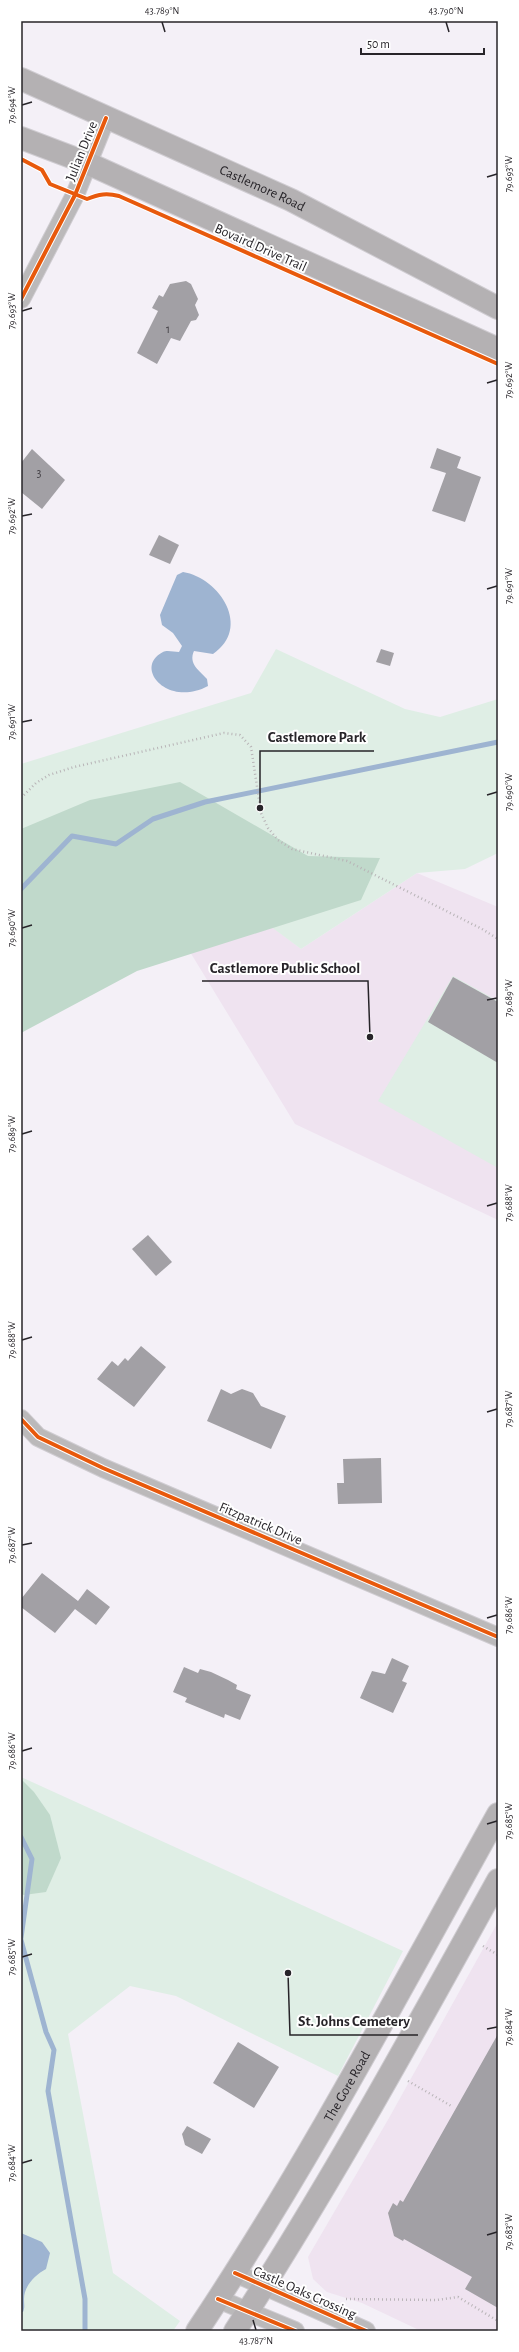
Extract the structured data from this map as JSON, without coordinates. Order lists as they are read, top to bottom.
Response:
{
  "streets": {
    "main road": ["Castlemore Road", "The Gore Road"],
    "street": ["Julian Drive", "Fitzpatrick Drive", "Castle Oaks Crossing"],
    "cycle path": ["Bovaird Drive Trail"]
  },
  "crossings": [
    ["Julian Drive", "Castlemore Road"],
    ["The Gore Road", "Castle Oaks Crossing"]
  ],
  "places": ["Castlemore Park", "Castlemore Public School", "St. Johns Cemetery"],
  "house_numbers": ["1", "3"],
  "scale_bar": "50 m",
  "coordinates": [
    "43.789°N",
    "43.790°N",
    "79.694°W",
    "79.693°W",
    "79.692°W",
    "79.691°W",
    "79.690°W",
    "79.689°W",
    "79.688°W",
    "79.687°W",
    "79.686°W",
    "79.685°W",
    "79.684°W",
    "79.683°W",
    "43.787°N"
  ]
}
